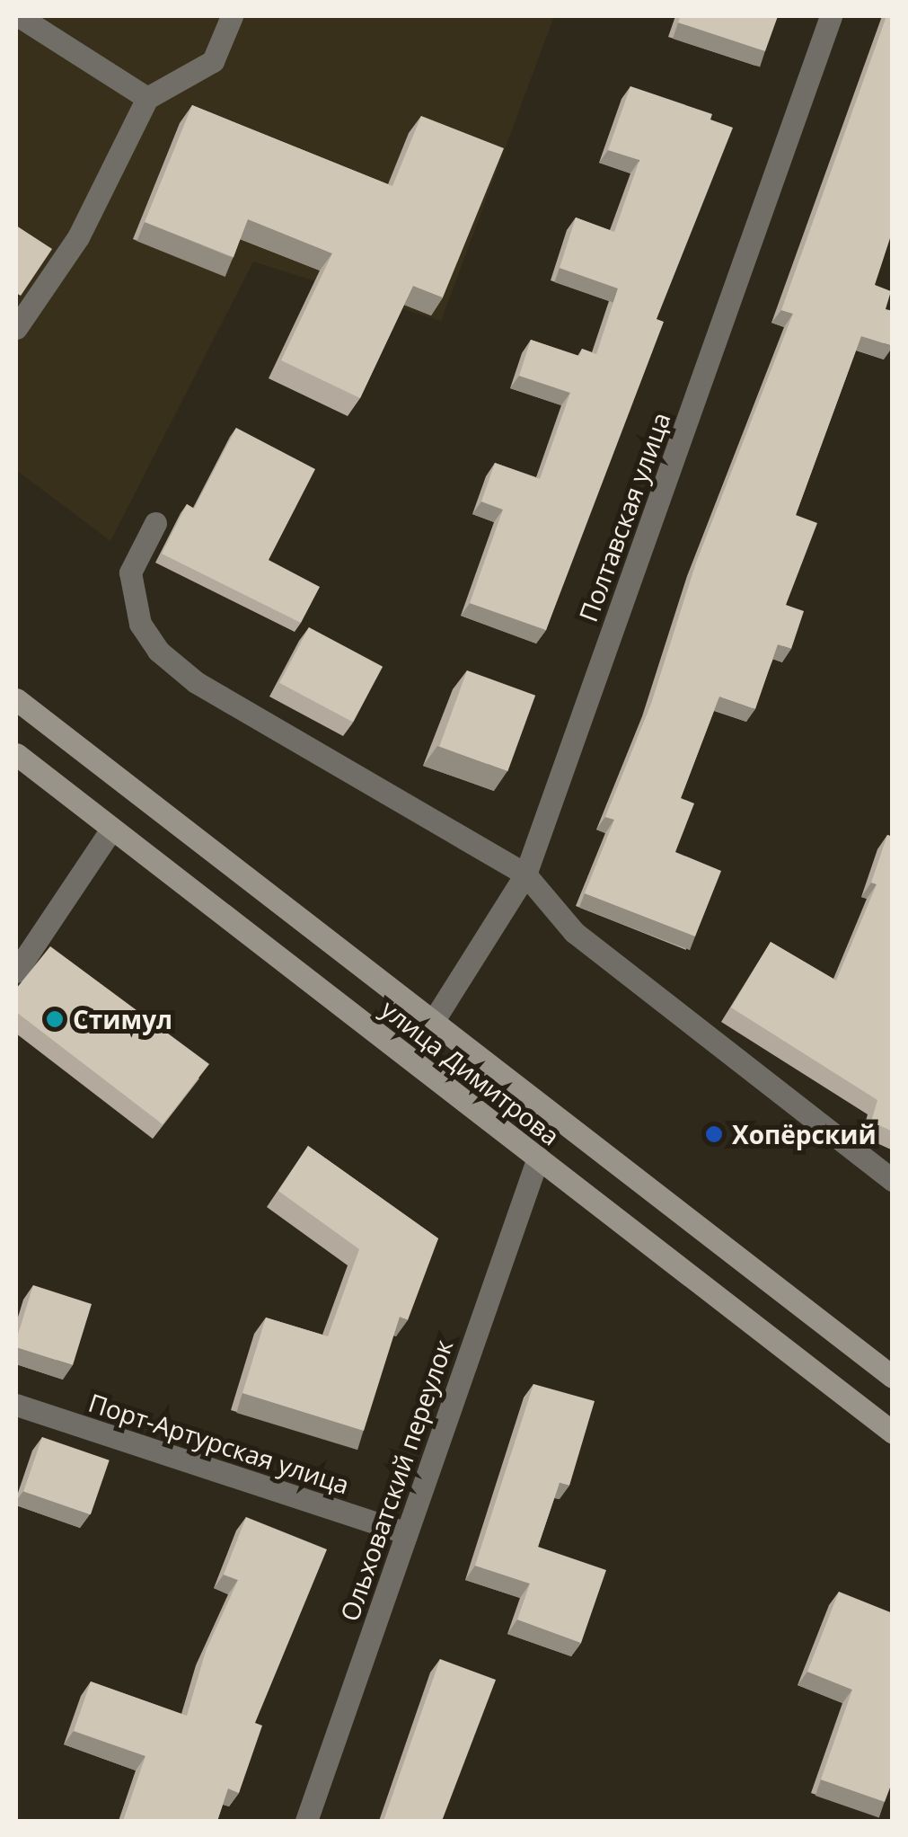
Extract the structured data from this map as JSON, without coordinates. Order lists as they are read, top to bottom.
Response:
{
  "streets": {
    "main road": ["улица Димитрова"],
    "street": ["Полтавская улица", "Порт-Артурская улица", "Ольховатский переулок"]
  },
  "crossings": [
    ["Полтавская улица", "улица Димитрова"],
    ["улица Димитрова", "Ольховатский переулок"],
    ["Порт-Артурская улица", "Ольховатский переулок"]
  ],
  "places": ["Стимул", "Хопёрский"]
}
